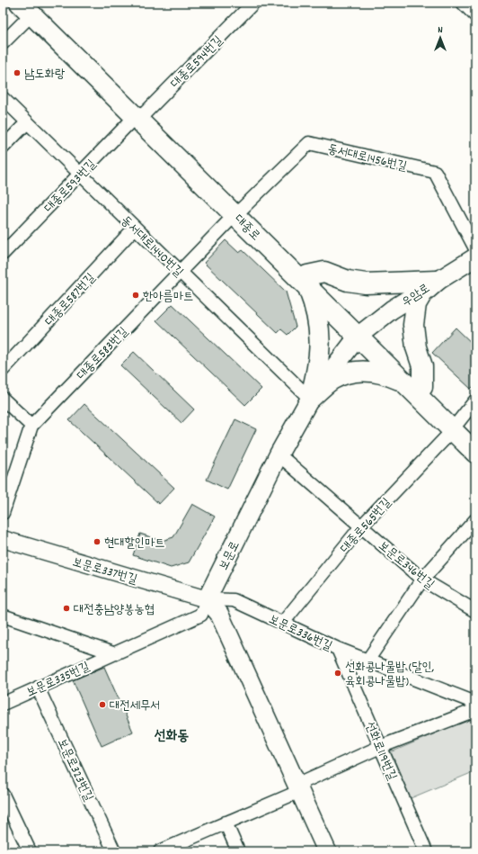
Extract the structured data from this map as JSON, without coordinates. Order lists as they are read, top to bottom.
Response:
{
  "streets": {
    "main road": ["대종로", "우암로", "보문로"],
    "street": [
      "대종로594번길",
      "동서대로1456번길",
      "대종로593번길",
      "동서대로1440번길",
      "대종로587번길",
      "대종로583번길",
      "대종로565번길",
      "보문로346번길",
      "보문로337번길",
      "보문로336번길",
      "보문로335번길",
      "선화로119번길",
      "보문로323번길"
    ]
  },
  "crossings": [
    ["대종로594번길", "대종로593번길"],
    ["대종로594번길", "대종로"],
    ["동서대로1456번길", "대종로"],
    ["동서대로1456번길", "대종로583번길"],
    ["대종로593번길", "대종로"],
    ["대종로593번길", "동서대로1440번길"],
    ["대종로", "우암로"],
    ["대종로", "대종로583번길"],
    ["대종로", "대종로565번길"],
    ["대종로", "보문로"],
    ["동서대로1440번길", "대종로587번길"],
    ["동서대로1440번길", "대종로583번길"],
    ["동서대로1440번길", "보문로"],
    ["우암로", "보문로"],
    ["대종로565번길", "보문로346번길"],
    ["대종로565번길", "보문로336번길"],
    ["보문로", "보문로346번길"],
    ["보문로", "보문로337번길"],
    ["보문로", "보문로336번길"],
    ["보문로", "보문로335번길"],
    ["보문로337번길", "보문로336번길"],
    ["보문로337번길", "보문로335번길"],
    ["보문로336번길", "보문로335번길"],
    ["보문로336번길", "선화로119번길"],
    ["보문로335번길", "보문로323번길"]
  ],
  "districts": ["선화동"],
  "places": [
    "남도화랑",
    "한아름마트",
    "현대할인마트",
    "대전충남양봉농협",
    "선화콩나물밥 (달인, 육회콩나물밥)",
    "대전세무서"
  ],
  "north": "top"
}
